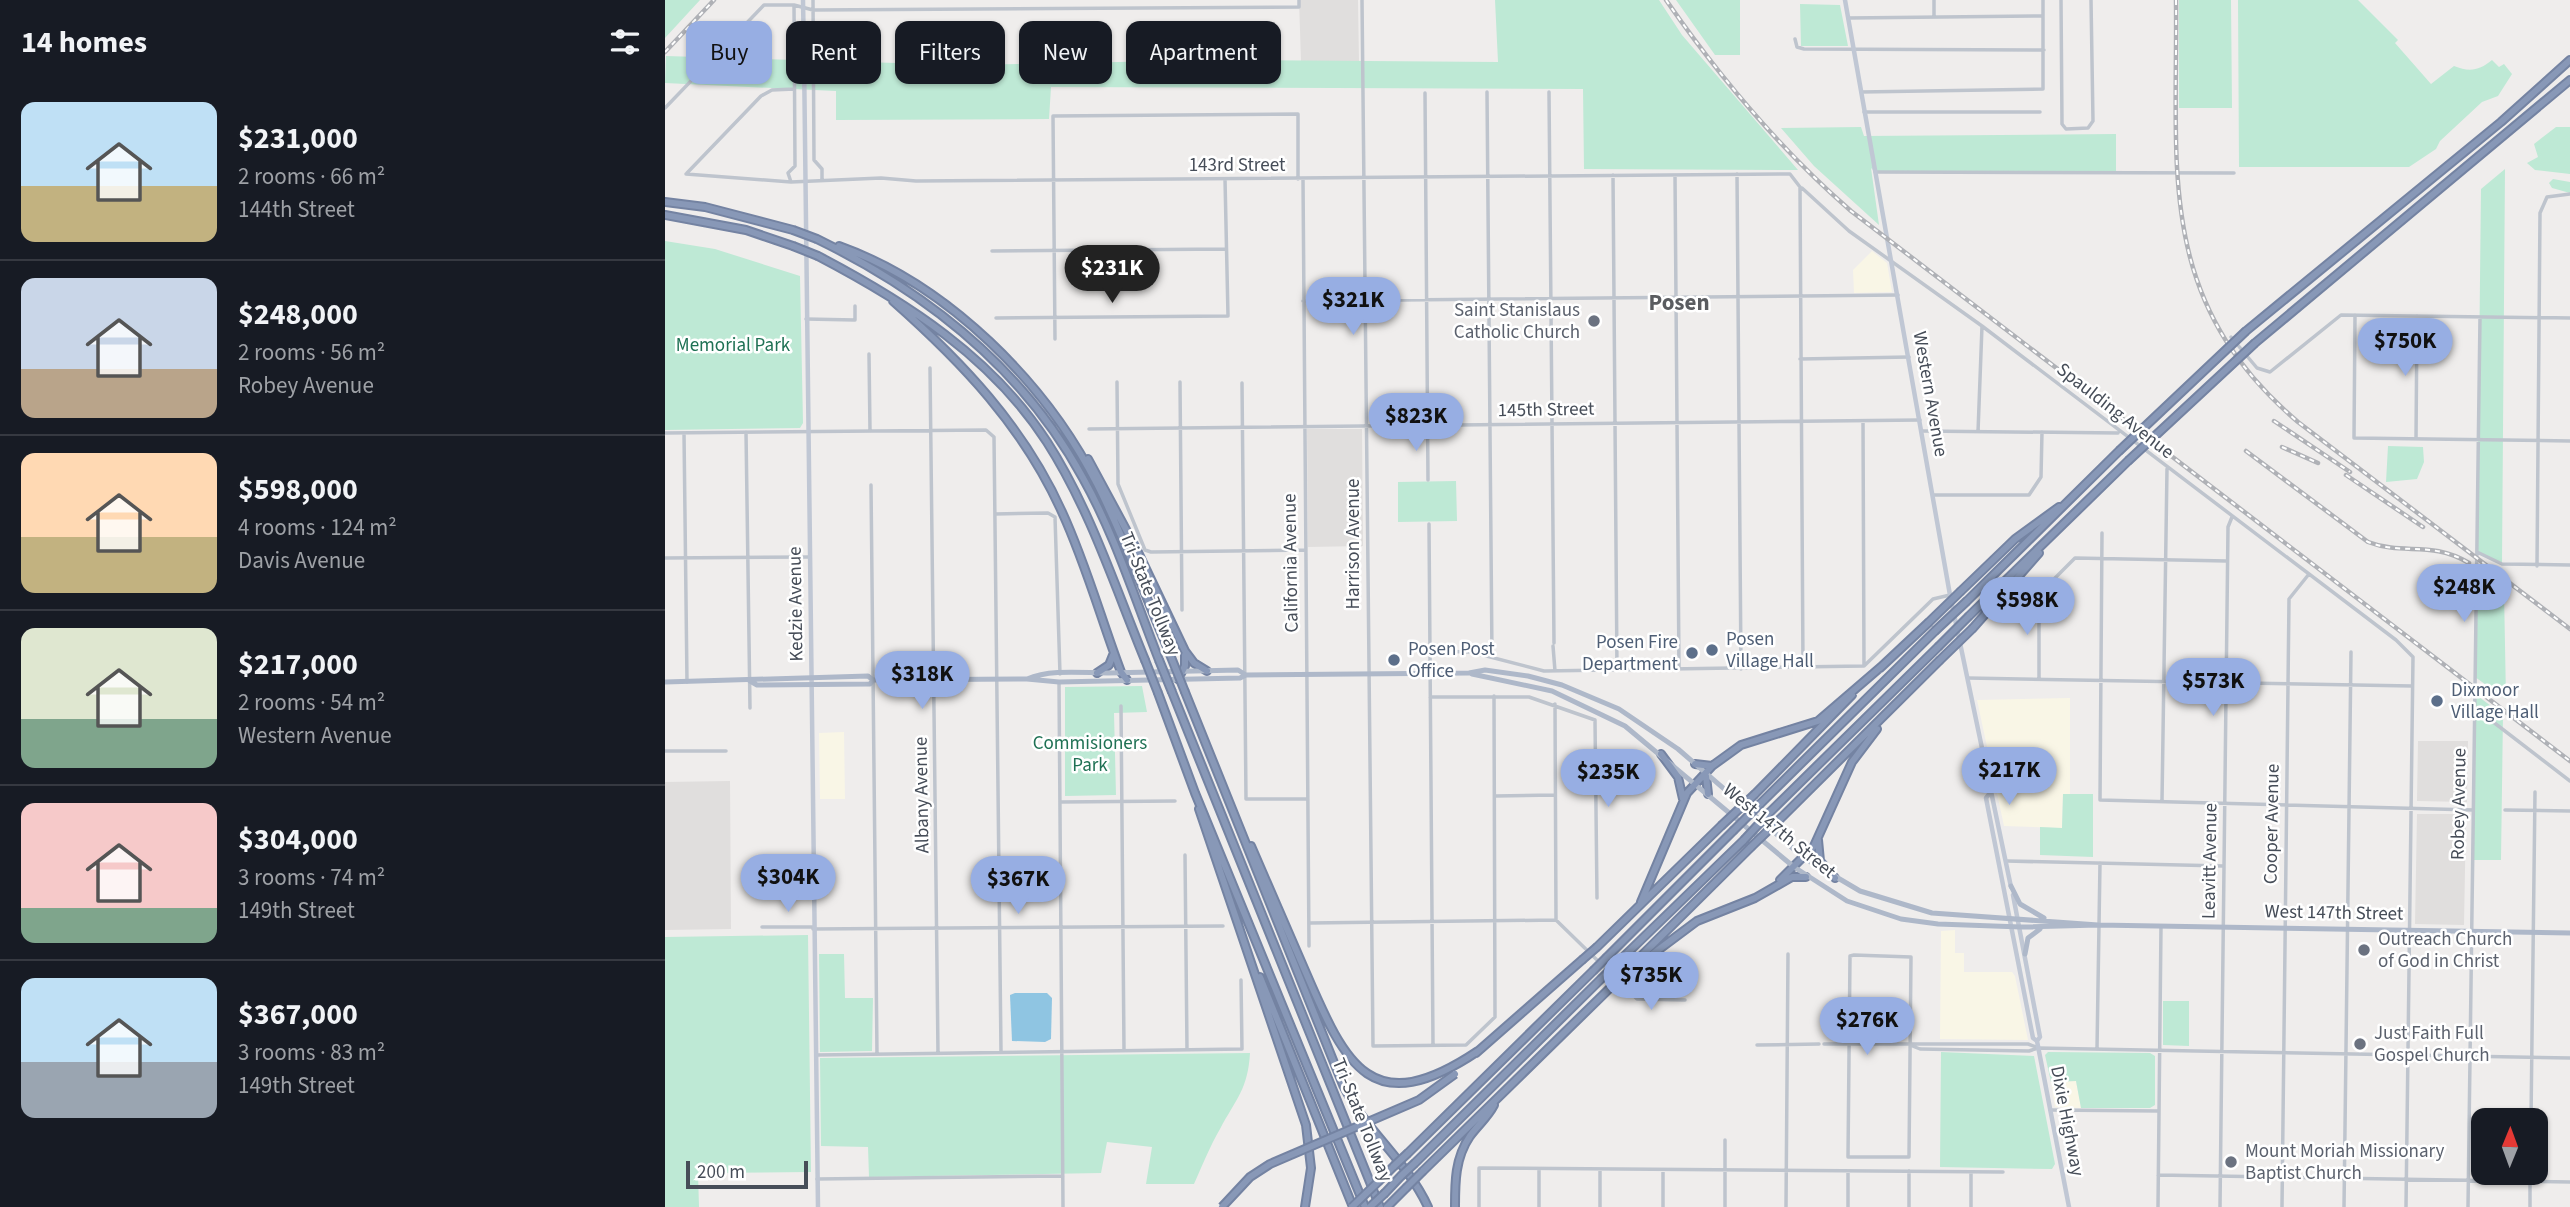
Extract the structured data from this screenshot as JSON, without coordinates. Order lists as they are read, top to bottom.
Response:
{
  "streets": {
    "highway": ["Tri-State Tollway"],
    "main road": [
      "Western Avenue",
      "Kedzie Avenue",
      "West 147th Street",
      "Dixie Highway"
    ],
    "street": [
      "143rd Street",
      "145th Street",
      "Spaulding Avenue",
      "Harrison Avenue",
      "California Avenue",
      "Albany Avenue",
      "Robey Avenue",
      "Cooper Avenue",
      "Leavitt Avenue"
    ]
  },
  "crossings": [
    ["143rd Street", "Spaulding Avenue"],
    ["143rd Street", "Harrison Avenue"],
    ["143rd Street", "California Avenue"],
    ["143rd Street", "Kedzie Avenue"],
    ["Western Avenue", "145th Street"],
    ["Western Avenue", "Spaulding Avenue"],
    ["Western Avenue", "West 147th Street"],
    ["Western Avenue", "Dixie Highway"],
    ["145th Street", "Harrison Avenue"],
    ["145th Street", "California Avenue"],
    ["Spaulding Avenue", "Cooper Avenue"],
    ["Spaulding Avenue", "Leavitt Avenue"],
    ["Harrison Avenue", "West 147th Street"],
    ["California Avenue", "West 147th Street"],
    ["Kedzie Avenue", "West 147th Street"],
    ["Albany Avenue", "West 147th Street"],
    ["Robey Avenue", "West 147th Street"],
    ["Cooper Avenue", "West 147th Street"],
    ["West 147th Street", "Leavitt Avenue"],
    ["West 147th Street", "Dixie Highway"]
  ],
  "districts": ["Posen"],
  "parks": ["Memorial Park", "Commisioners Park"],
  "places": [
    "Saint Stanislaus Catholic Church",
    "Posen Village Hall",
    "Posen Fire Department",
    "Posen Post Office",
    "Dixmoor Village Hall",
    "Outreach Church of God in Christ",
    "Just Faith Full Gospel Church",
    "Mount Moriah Missionary Baptist Church"
  ],
  "scale_bar": "200 m",
  "north": "top",
  "page": {
    "heading": "14 homes",
    "chip": [
      "Buy",
      "Rent",
      "Filters",
      "New",
      "Apartment"
    ],
    "list": [
      {
        "name": "$231,000",
        "note": "2 rooms · 66 m² · 144th Street"
      },
      {
        "name": "$248,000",
        "note": "2 rooms · 56 m² · Robey Avenue"
      },
      {
        "name": "$598,000",
        "note": "4 rooms · 124 m² · Davis Avenue"
      },
      {
        "name": "$217,000",
        "note": "2 rooms · 54 m² · Western Avenue"
      },
      {
        "name": "$304,000",
        "note": "3 rooms · 74 m² · 149th Street"
      },
      {
        "name": "$367,000",
        "note": "3 rooms · 83 m² · 149th Street"
      }
    ],
    "price": [
      "$231K",
      "$321K",
      "$750K",
      "$823K",
      "$248K",
      "$598K",
      "$318K",
      "$573K",
      "$217K",
      "$235K",
      "$304K",
      "$367K",
      "$735K",
      "$276K"
    ],
    "scale": "200 m"
  }
}
